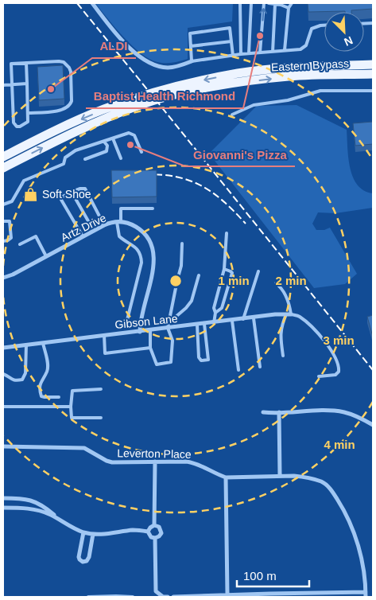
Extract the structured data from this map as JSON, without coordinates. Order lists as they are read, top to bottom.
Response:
{
  "streets": {
    "main road": ["Eastern Bypass"],
    "street": ["Artz Drive", "Gibson Lane", "Leverton Place"]
  },
  "crossings": [
    ["Artz Drive", "Gibson Lane"]
  ],
  "places": {
    "other": ["Baptist Health Richmond", "ALDI", "Giovanni's Pizza"],
    "shop": ["Soft Shoe"]
  },
  "scale_bar": "100 m",
  "north": "bottom right",
  "rings": [
    "1 min",
    "2 min",
    "3 min",
    "4 min"
  ]
}
